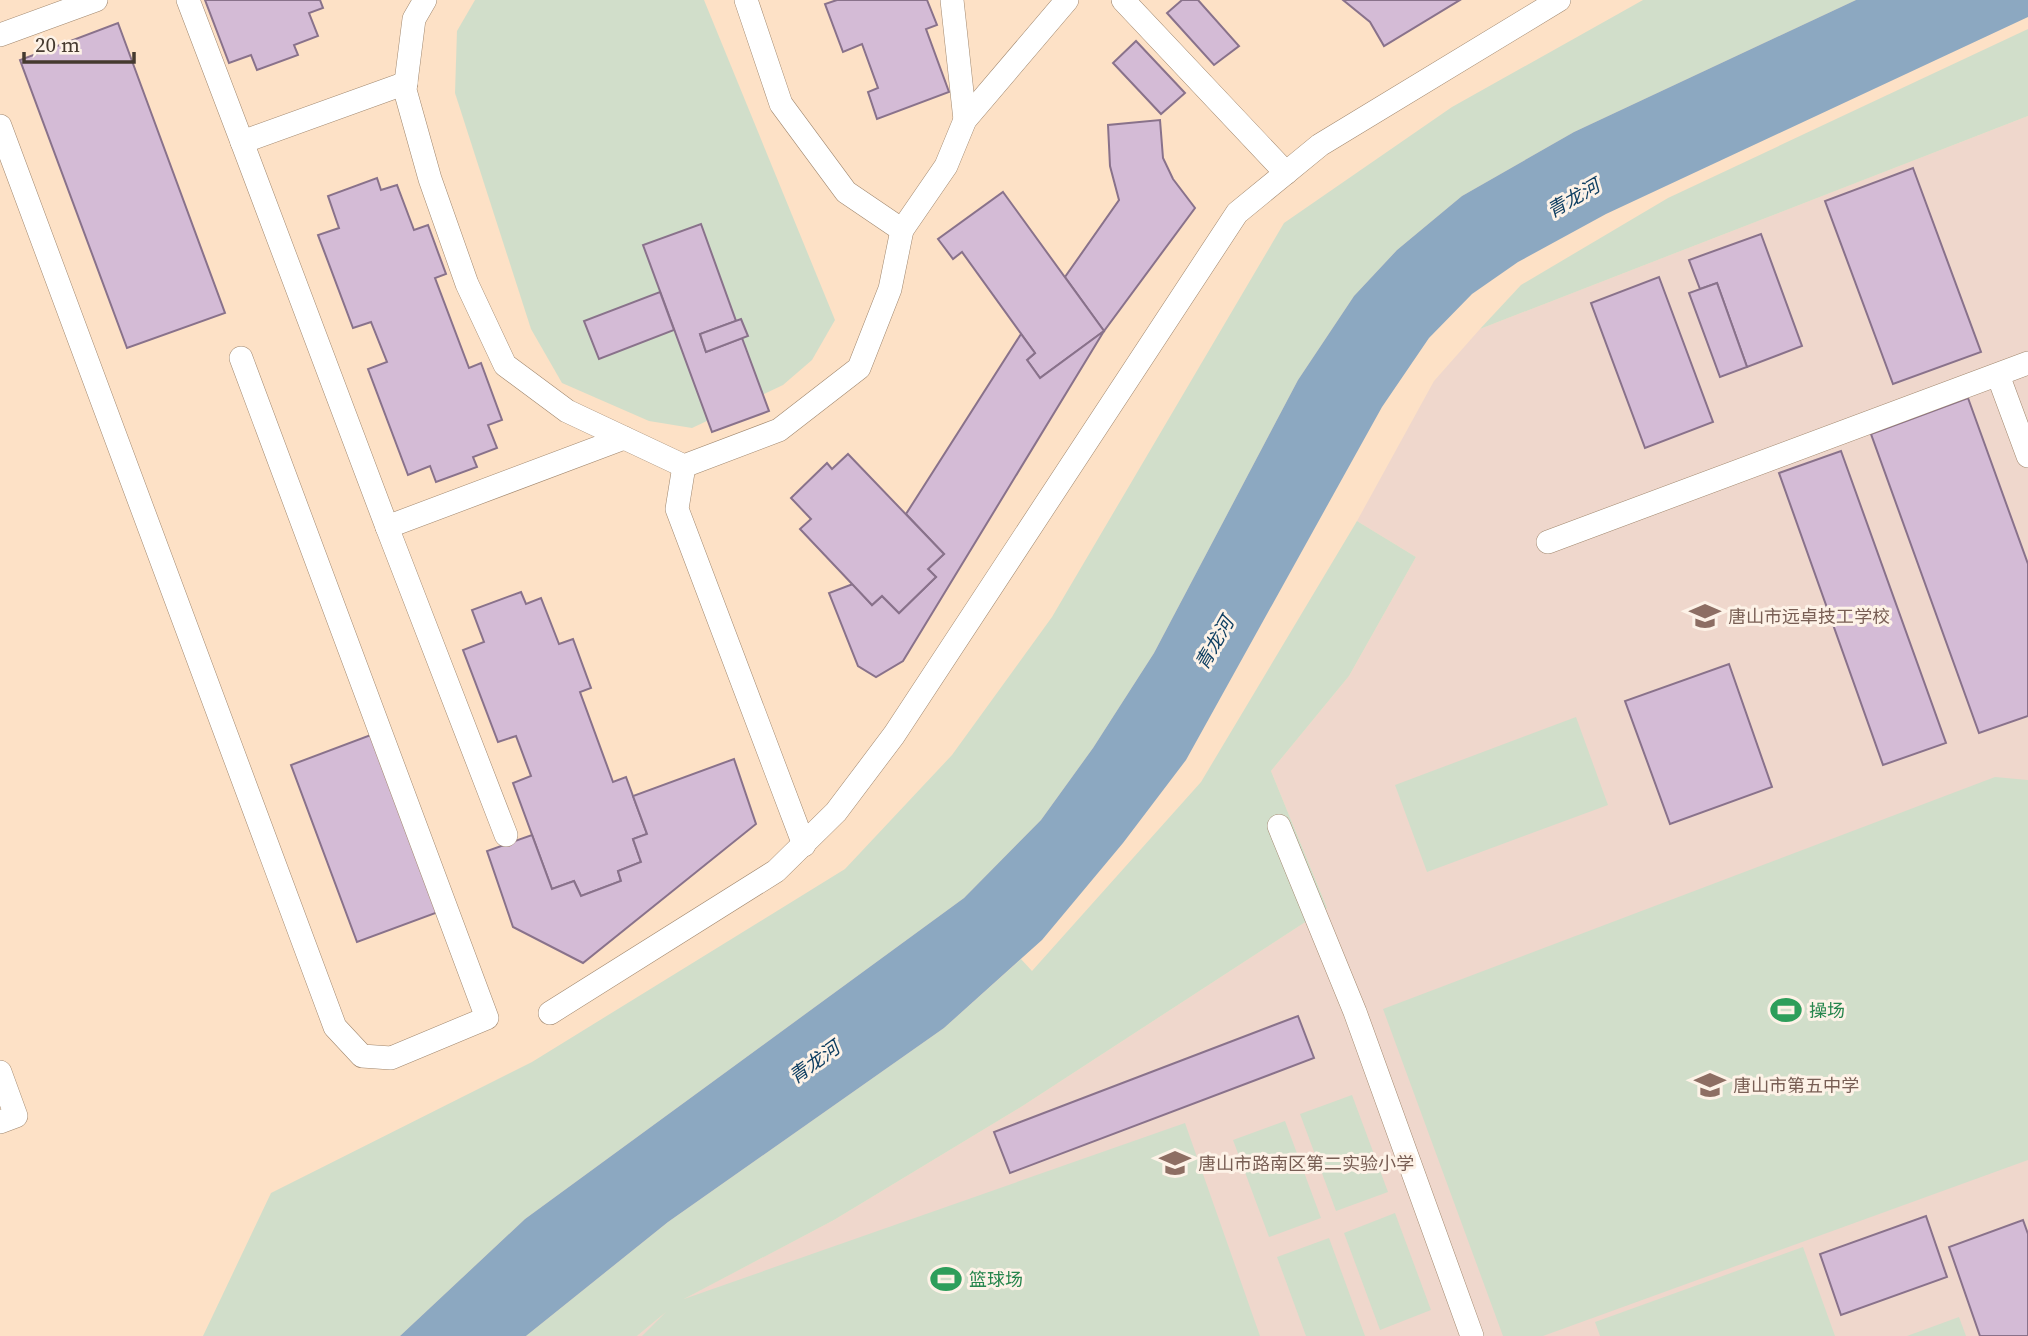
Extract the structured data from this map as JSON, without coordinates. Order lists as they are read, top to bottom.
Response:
{
  "water": ["青龙河"],
  "places": {
    "school or university": ["唐山市远卓技工学校", "唐山市第五中学", "唐山市路南区第二实验小学"],
    "sports": ["操场", "篮球场"]
  },
  "scale_bar": "20 m"
}
